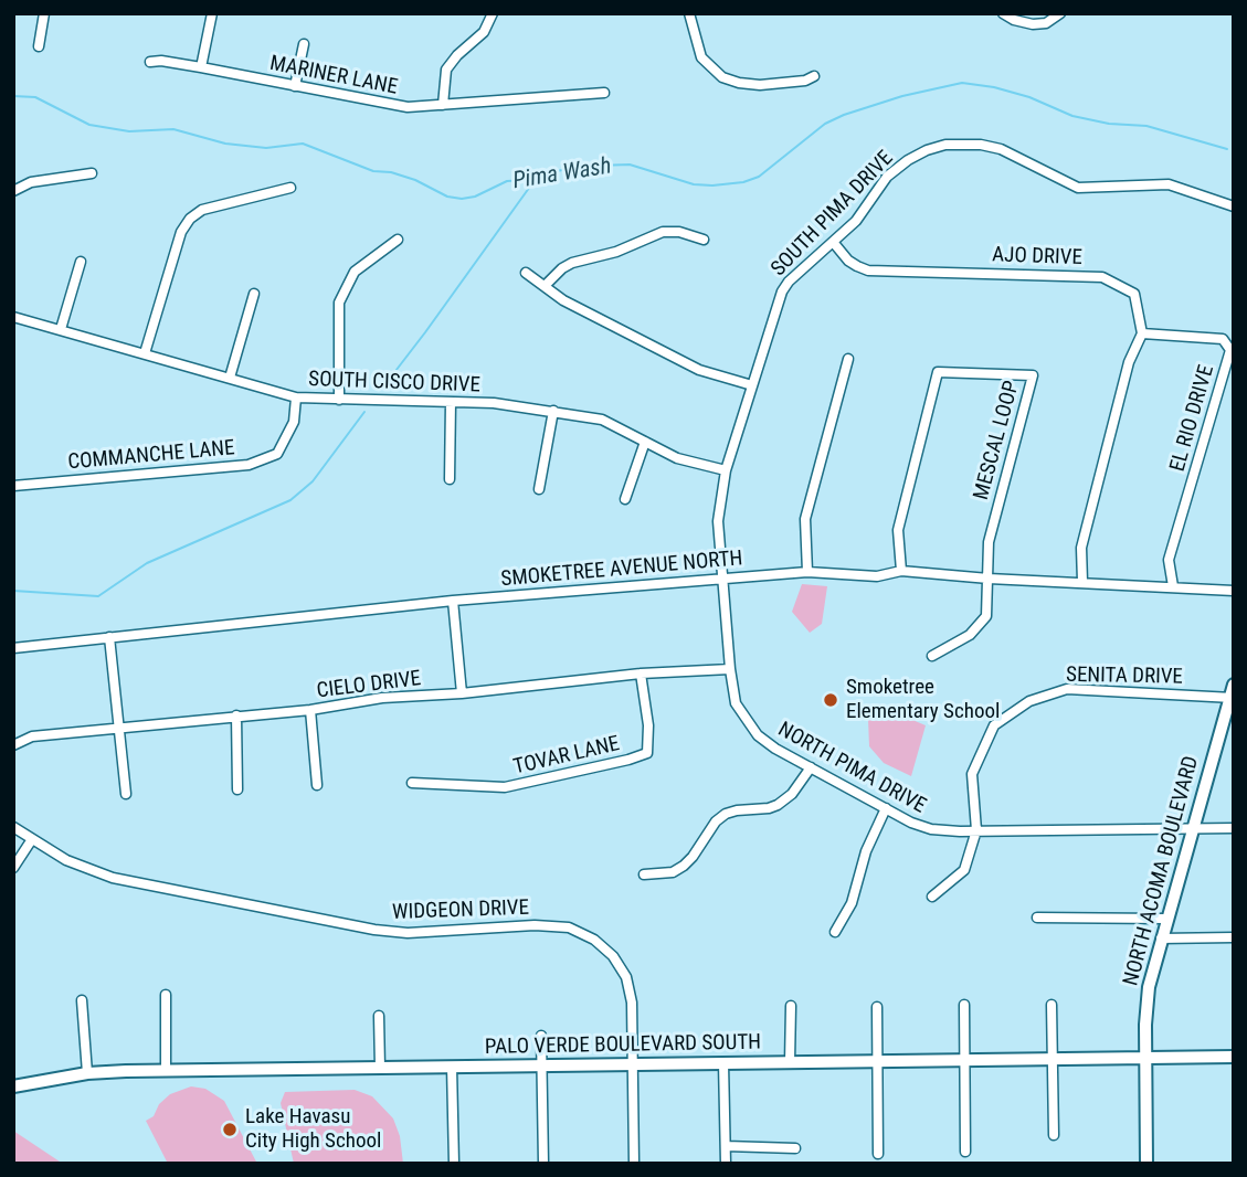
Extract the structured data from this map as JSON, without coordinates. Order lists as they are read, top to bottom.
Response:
{
  "streets": {
    "main road": ["NORTH ACOMA BOULEVARD", "PALO VERDE BOULEVARD SOUTH"],
    "street": [
      "MARINER LANE",
      "SOUTH PIMA DRIVE",
      "AJO DRIVE",
      "SOUTH CISCO DRIVE",
      "EL RIO DRIVE",
      "MESCAL LOOP",
      "COMMANCHE LANE",
      "SMOKETREE AVENUE NORTH",
      "SENITA DRIVE",
      "CIELO DRIVE",
      "TOVAR LANE",
      "NORTH PIMA DRIVE",
      "WIDGEON DRIVE"
    ]
  },
  "crossings": [
    ["SOUTH PIMA DRIVE", "AJO DRIVE"],
    ["SOUTH PIMA DRIVE", "SOUTH CISCO DRIVE"],
    ["SOUTH PIMA DRIVE", "SMOKETREE AVENUE NORTH"],
    ["SOUTH PIMA DRIVE", "NORTH PIMA DRIVE"],
    ["AJO DRIVE", "EL RIO DRIVE"],
    ["SOUTH CISCO DRIVE", "COMMANCHE LANE"],
    ["EL RIO DRIVE", "SMOKETREE AVENUE NORTH"],
    ["MESCAL LOOP", "SMOKETREE AVENUE NORTH"],
    ["SMOKETREE AVENUE NORTH", "NORTH PIMA DRIVE"],
    ["SENITA DRIVE", "NORTH PIMA DRIVE"],
    ["SENITA DRIVE", "NORTH ACOMA BOULEVARD"],
    ["CIELO DRIVE", "TOVAR LANE"],
    ["CIELO DRIVE", "NORTH PIMA DRIVE"],
    ["NORTH PIMA DRIVE", "NORTH ACOMA BOULEVARD"],
    ["NORTH ACOMA BOULEVARD", "PALO VERDE BOULEVARD SOUTH"],
    ["WIDGEON DRIVE", "PALO VERDE BOULEVARD SOUTH"]
  ],
  "water": ["Pima Wash"],
  "places": ["Smoketree Elementary School", "Lake Havasu City High School"]
}
